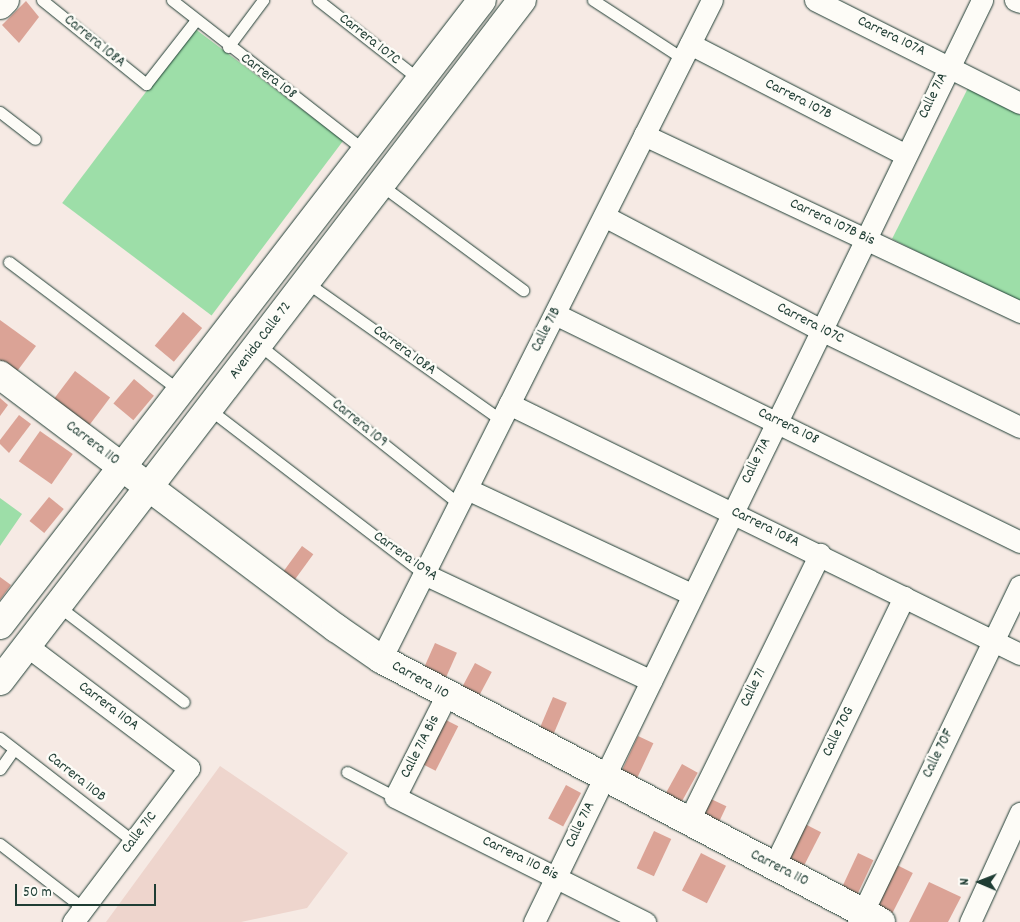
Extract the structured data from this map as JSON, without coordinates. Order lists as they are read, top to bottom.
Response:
{
  "streets": {
    "main road": ["Avenida Calle 72", "Carrera 110"],
    "street": [
      "Carrera 107A",
      "Carrera 107C",
      "Carrera 108A",
      "Carrera 108",
      "Calle 71A",
      "Carrera 107B",
      "Carrera 107B Bis",
      "Calle 71B",
      "Carrera 109",
      "Carrera 109A",
      "Calle 71",
      "Carrera 110A",
      "Calle 70G",
      "Calle 71A Bis",
      "Calle 70F",
      "Calle 71C",
      "Carrera 110 Bis"
    ],
    "lane": ["Carrera 110B"]
  },
  "crossings": [
    ["Carrera 107A", "Calle 71A"],
    ["Carrera 107C", "Calle 71A"],
    ["Carrera 107C", "Calle 71B"],
    ["Carrera 108A", "Carrera 108"],
    ["Carrera 108A", "Calle 71A"],
    ["Carrera 108A", "Calle 71B"],
    ["Carrera 108A", "Avenida Calle 72"],
    ["Carrera 108A", "Calle 71"],
    ["Carrera 108A", "Calle 70G"],
    ["Carrera 108A", "Calle 70F"],
    ["Carrera 108", "Calle 71A"],
    ["Carrera 108", "Calle 71B"],
    ["Calle 71A", "Carrera 107B"],
    ["Calle 71A", "Carrera 107B Bis"],
    ["Calle 71A", "Carrera 109"],
    ["Calle 71A", "Carrera 110"],
    ["Calle 71A", "Carrera 109A"],
    ["Calle 71A", "Carrera 110 Bis"],
    ["Carrera 107B", "Calle 71B"],
    ["Carrera 107B Bis", "Calle 71B"],
    ["Calle 71B", "Carrera 109"],
    ["Calle 71B", "Carrera 110"],
    ["Calle 71B", "Carrera 109A"],
    ["Avenida Calle 72", "Carrera 109"],
    ["Avenida Calle 72", "Carrera 110"],
    ["Avenida Calle 72", "Carrera 109A"],
    ["Avenida Calle 72", "Carrera 110A"],
    ["Carrera 110", "Calle 71"],
    ["Carrera 110", "Calle 70G"],
    ["Carrera 110", "Calle 71A Bis"],
    ["Carrera 110", "Calle 70F"],
    ["Carrera 110A", "Calle 71C"],
    ["Calle 71A Bis", "Carrera 110 Bis"],
    ["Carrera 110B", "Calle 71C"]
  ],
  "scale_bar": "50 m",
  "north": "left"
}
